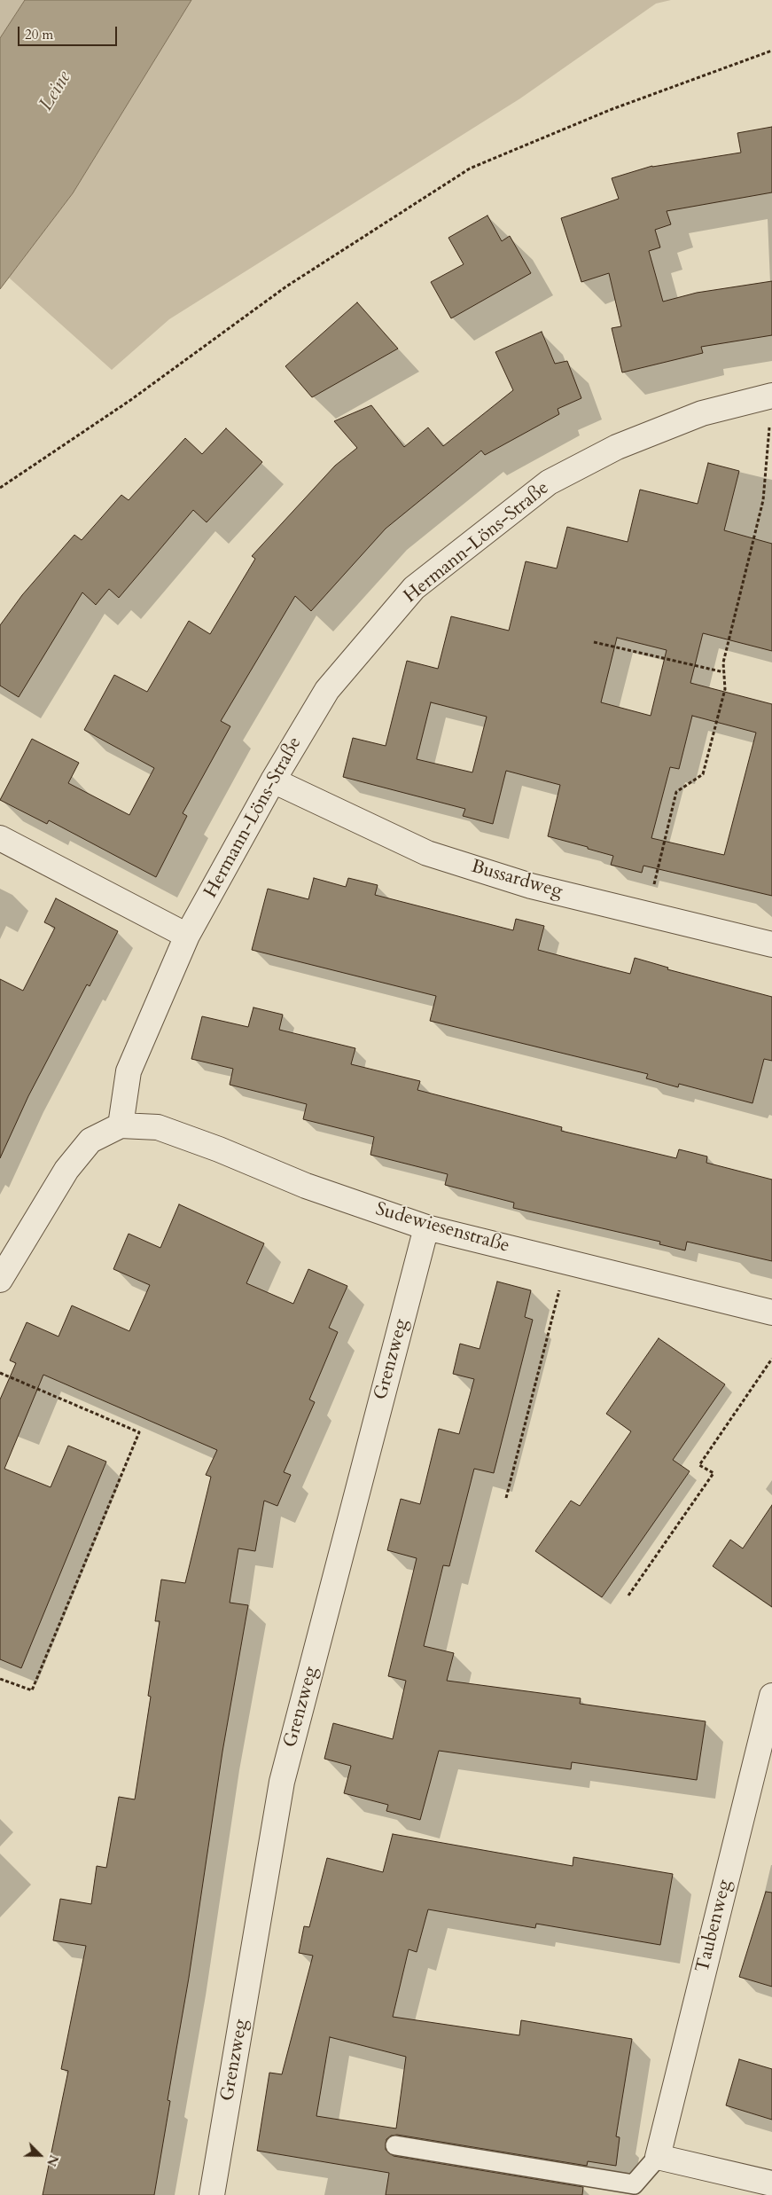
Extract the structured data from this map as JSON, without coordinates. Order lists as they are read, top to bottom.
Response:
{
  "streets": {
    "street": [
      "Hermann-Löns-Straße",
      "Bussardweg",
      "Sudewiesenstraße",
      "Grenzweg",
      "Taubenweg"
    ]
  },
  "crossings": [
    ["Hermann-Löns-Straße", "Bussardweg"],
    ["Hermann-Löns-Straße", "Sudewiesenstraße"],
    ["Sudewiesenstraße", "Grenzweg"]
  ],
  "water": ["Leine"],
  "scale_bar": "20 m",
  "north": "bottom right"
}
